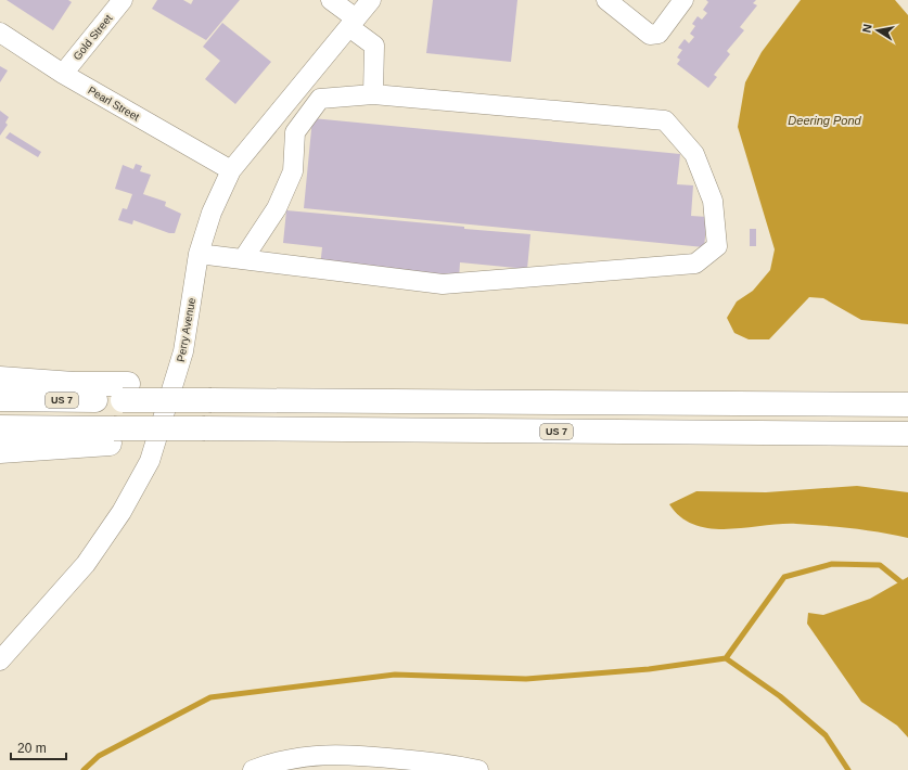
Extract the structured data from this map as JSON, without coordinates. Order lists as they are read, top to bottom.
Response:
{
  "streets": {
    "highway": ["US 7"],
    "street": ["Gold Street", "Pearl Street", "Perry Avenue"]
  },
  "crossings": [
    ["Gold Street", "Pearl Street"],
    ["Pearl Street", "Perry Avenue"]
  ],
  "water": ["Deering Pond"],
  "scale_bar": "20 m",
  "north": "left"
}
